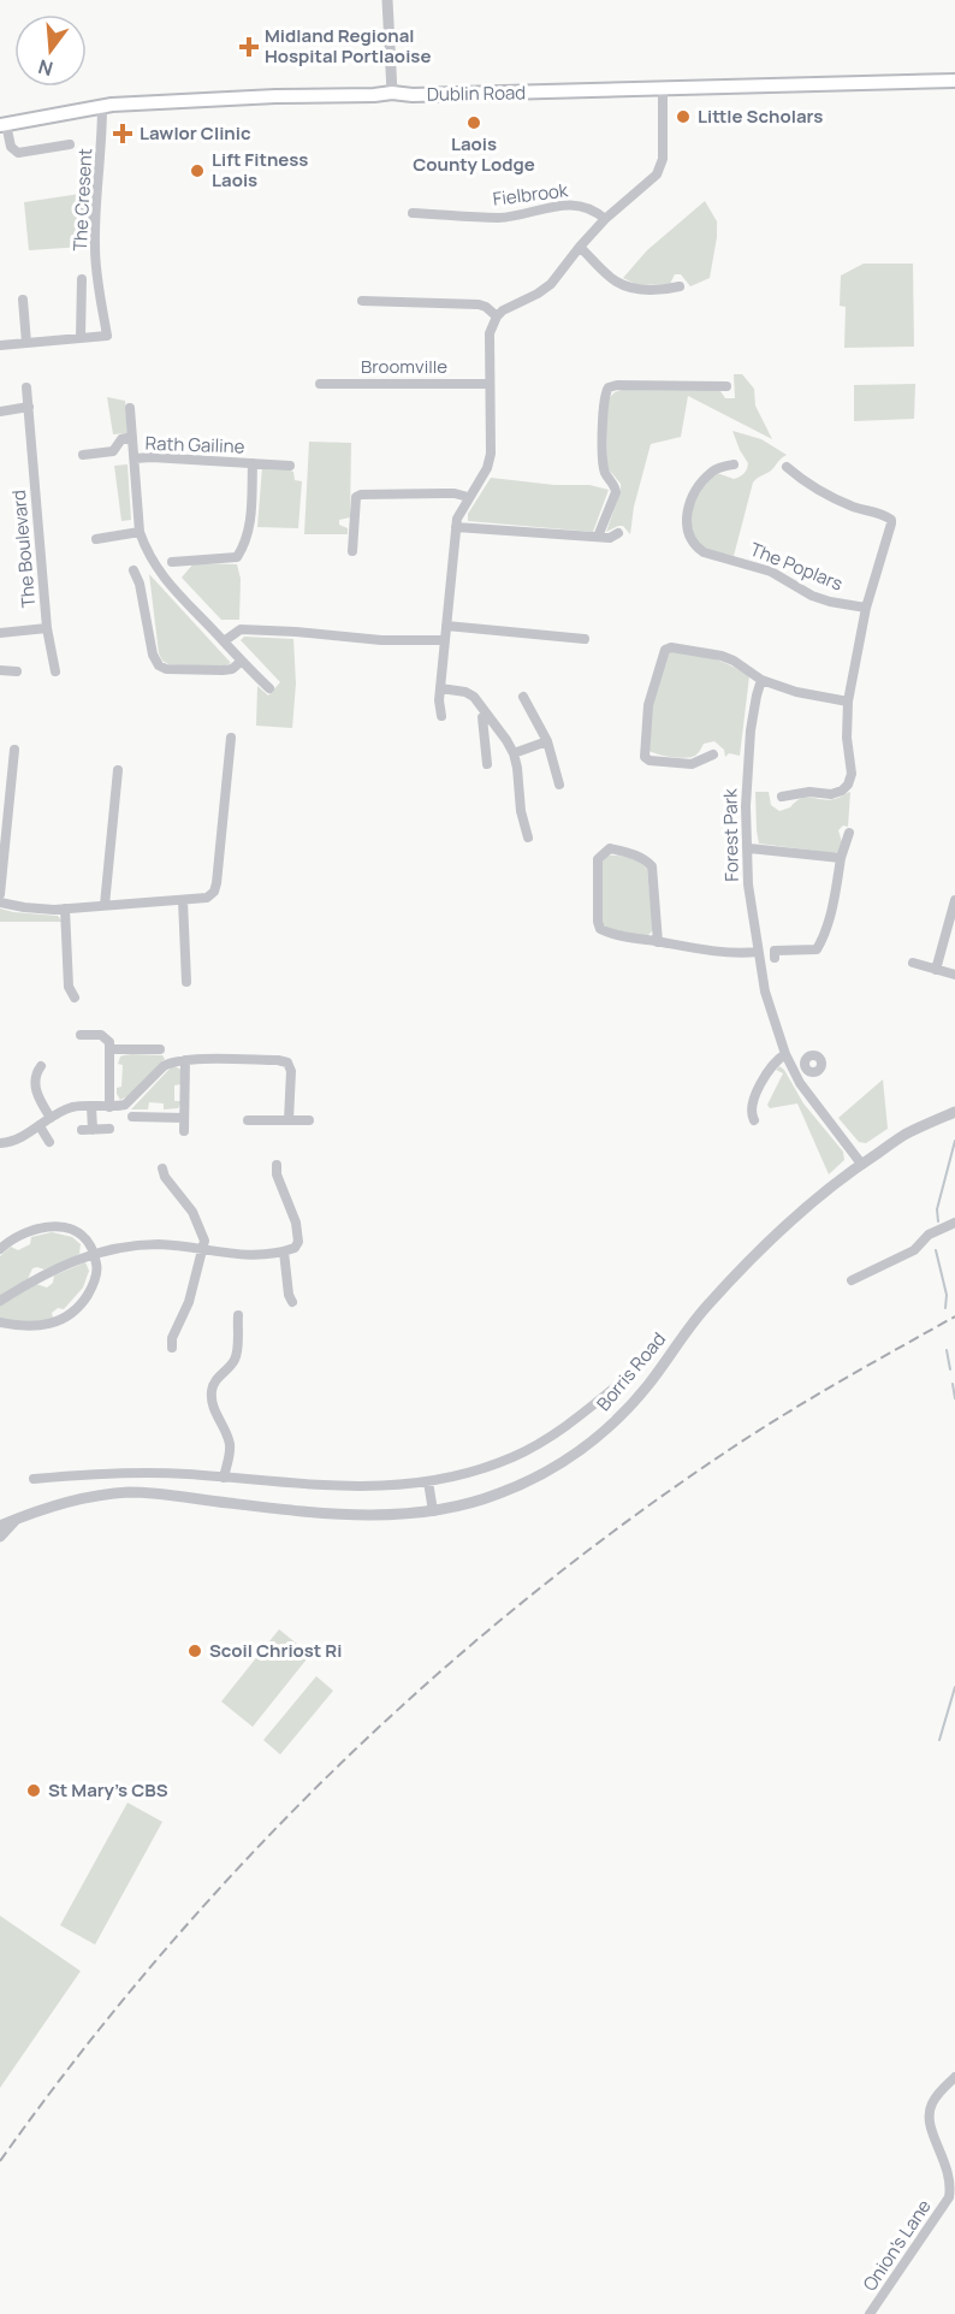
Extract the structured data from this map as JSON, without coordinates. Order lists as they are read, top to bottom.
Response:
{
  "streets": {
    "main road": ["Dublin Road"],
    "street": [
      "Fielbrook",
      "The Cresent",
      "Broomville",
      "Rath Gailine",
      "The Boulevard",
      "The Poplars",
      "Forest Park",
      "Borris Road",
      "Onion's Lane"
    ]
  },
  "crossings": [
    ["Dublin Road", "The Cresent"],
    ["Forest Park", "Borris Road"]
  ],
  "places": {
    "health": ["Midland Regional Hospital Portlaoise", "Lawlor Clinic"],
    "other": [
      "Little Scholars",
      "Laois County Lodge",
      "Lift Fitness Laois",
      "Scoil Chriost Ri",
      "St Mary's CBS"
    ]
  },
  "north": "bottom"
}
